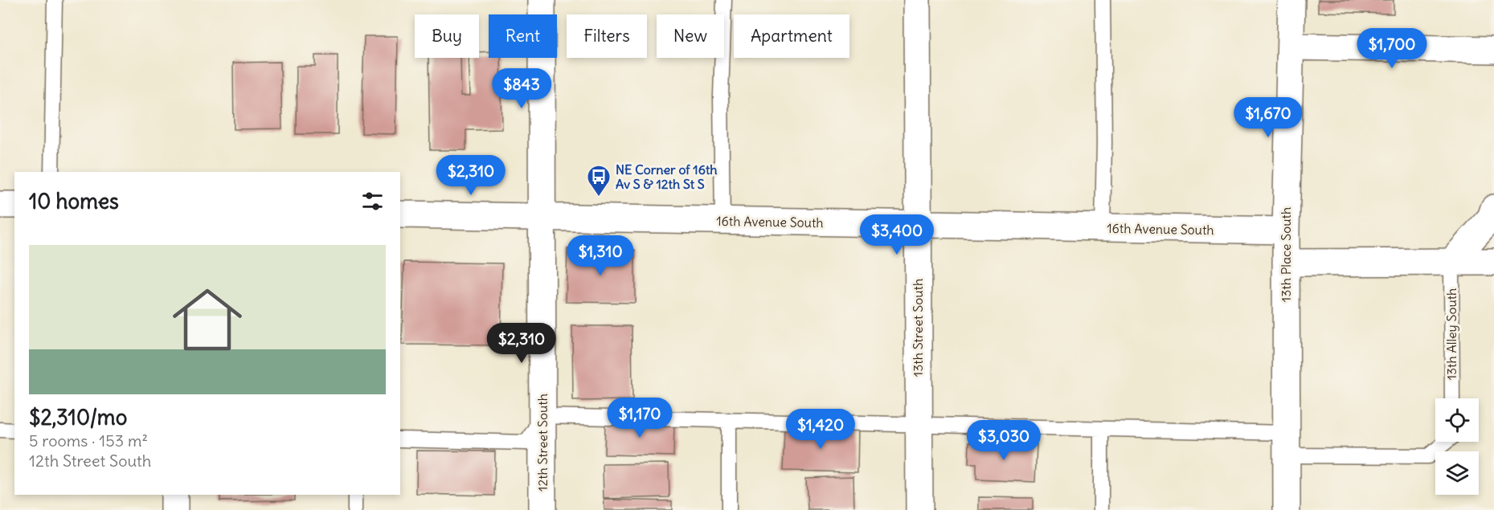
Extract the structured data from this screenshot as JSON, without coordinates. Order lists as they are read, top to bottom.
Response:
{
  "streets": {
    "street": [
      "16th Avenue South",
      "13th Place South",
      "13th Street South",
      "12th Street South"
    ],
    "lane": ["13th Alley South"]
  },
  "crossings": [
    ["16th Avenue South", "13th Place South"],
    ["16th Avenue South", "13th Street South"],
    ["16th Avenue South", "12th Street South"]
  ],
  "places": {
    "bus stop": ["NE Corner of 16th Av S & 12th St S"]
  },
  "page": {
    "chip": [
      "Buy",
      "Rent",
      "Filters",
      "New",
      "Apartment"
    ],
    "price": [
      "$1,700",
      "$843",
      "$1,670",
      "$2,310",
      "$3,400",
      "$1,310",
      "$2,310",
      "$1,170",
      "$1,420",
      "$3,030"
    ],
    "heading": "10 homes",
    "list": [
      {
        "name": "$2,310/mo",
        "note": "5 rooms · 153 m² · 12th Street South"
      }
    ]
  }
}
